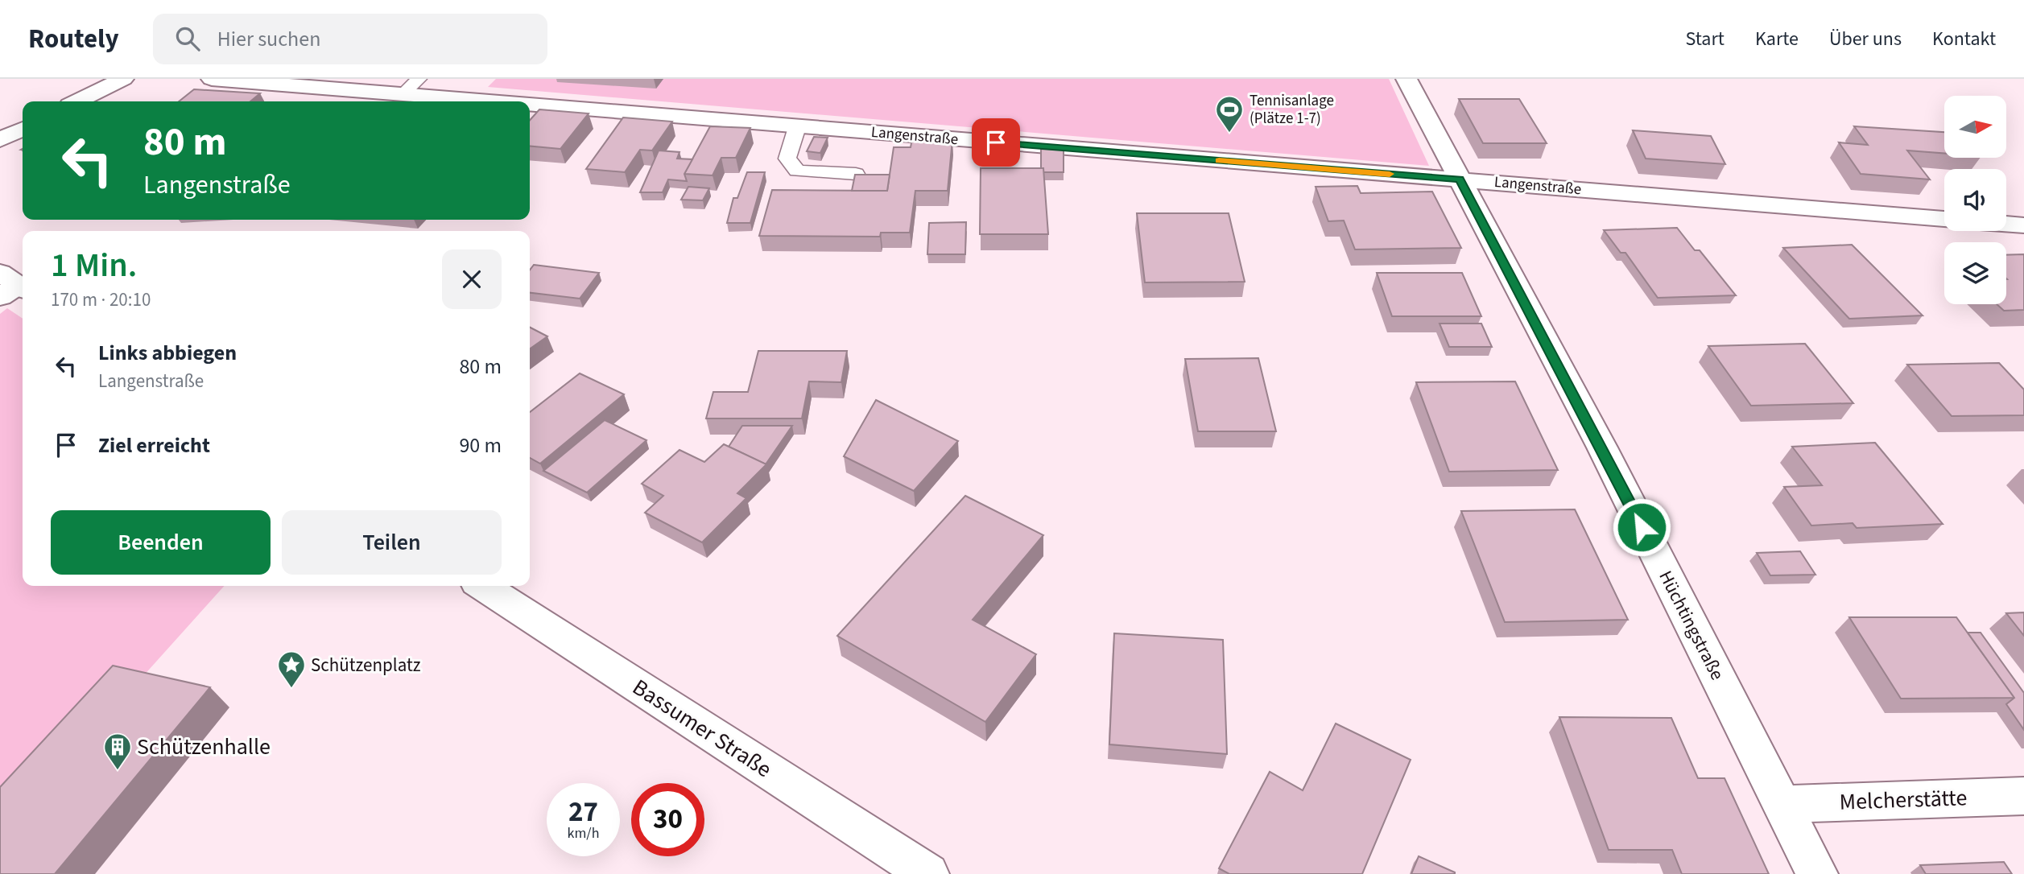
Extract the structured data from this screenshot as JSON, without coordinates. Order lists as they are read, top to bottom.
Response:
{
  "streets": {
    "street": [
      "Langenstraße",
      "Hüchtingstraße",
      "Bassumer Straße",
      "Melcherstätte"
    ]
  },
  "crossings": [
    ["Langenstraße", "Hüchtingstraße"],
    ["Hüchtingstraße", "Melcherstätte"]
  ],
  "places": {
    "sports": ["Tennisanlage (Plätze 1-7)"],
    "place": ["Schützenplatz"],
    "building": ["Schützenhalle"]
  },
  "north": "right",
  "page": {
    "header": "Routely",
    "search": "Hier suchen",
    "nav": [
      "Start",
      "Karte",
      "Über uns",
      "Kontakt"
    ],
    "turn": ["80 m", "Langenstraße"],
    "heading": ["1 Min.", "170 m · 20:10"],
    "list": [
      {
        "name": "Links abbiegen",
        "note": "Langenstraße",
        "value": "80 m"
      },
      {
        "name": "Ziel erreicht",
        "value": "90 m"
      }
    ],
    "buttons": ["Beenden", "Teilen"],
    "speed": "27 km/h",
    "limit": "30"
  }
}
